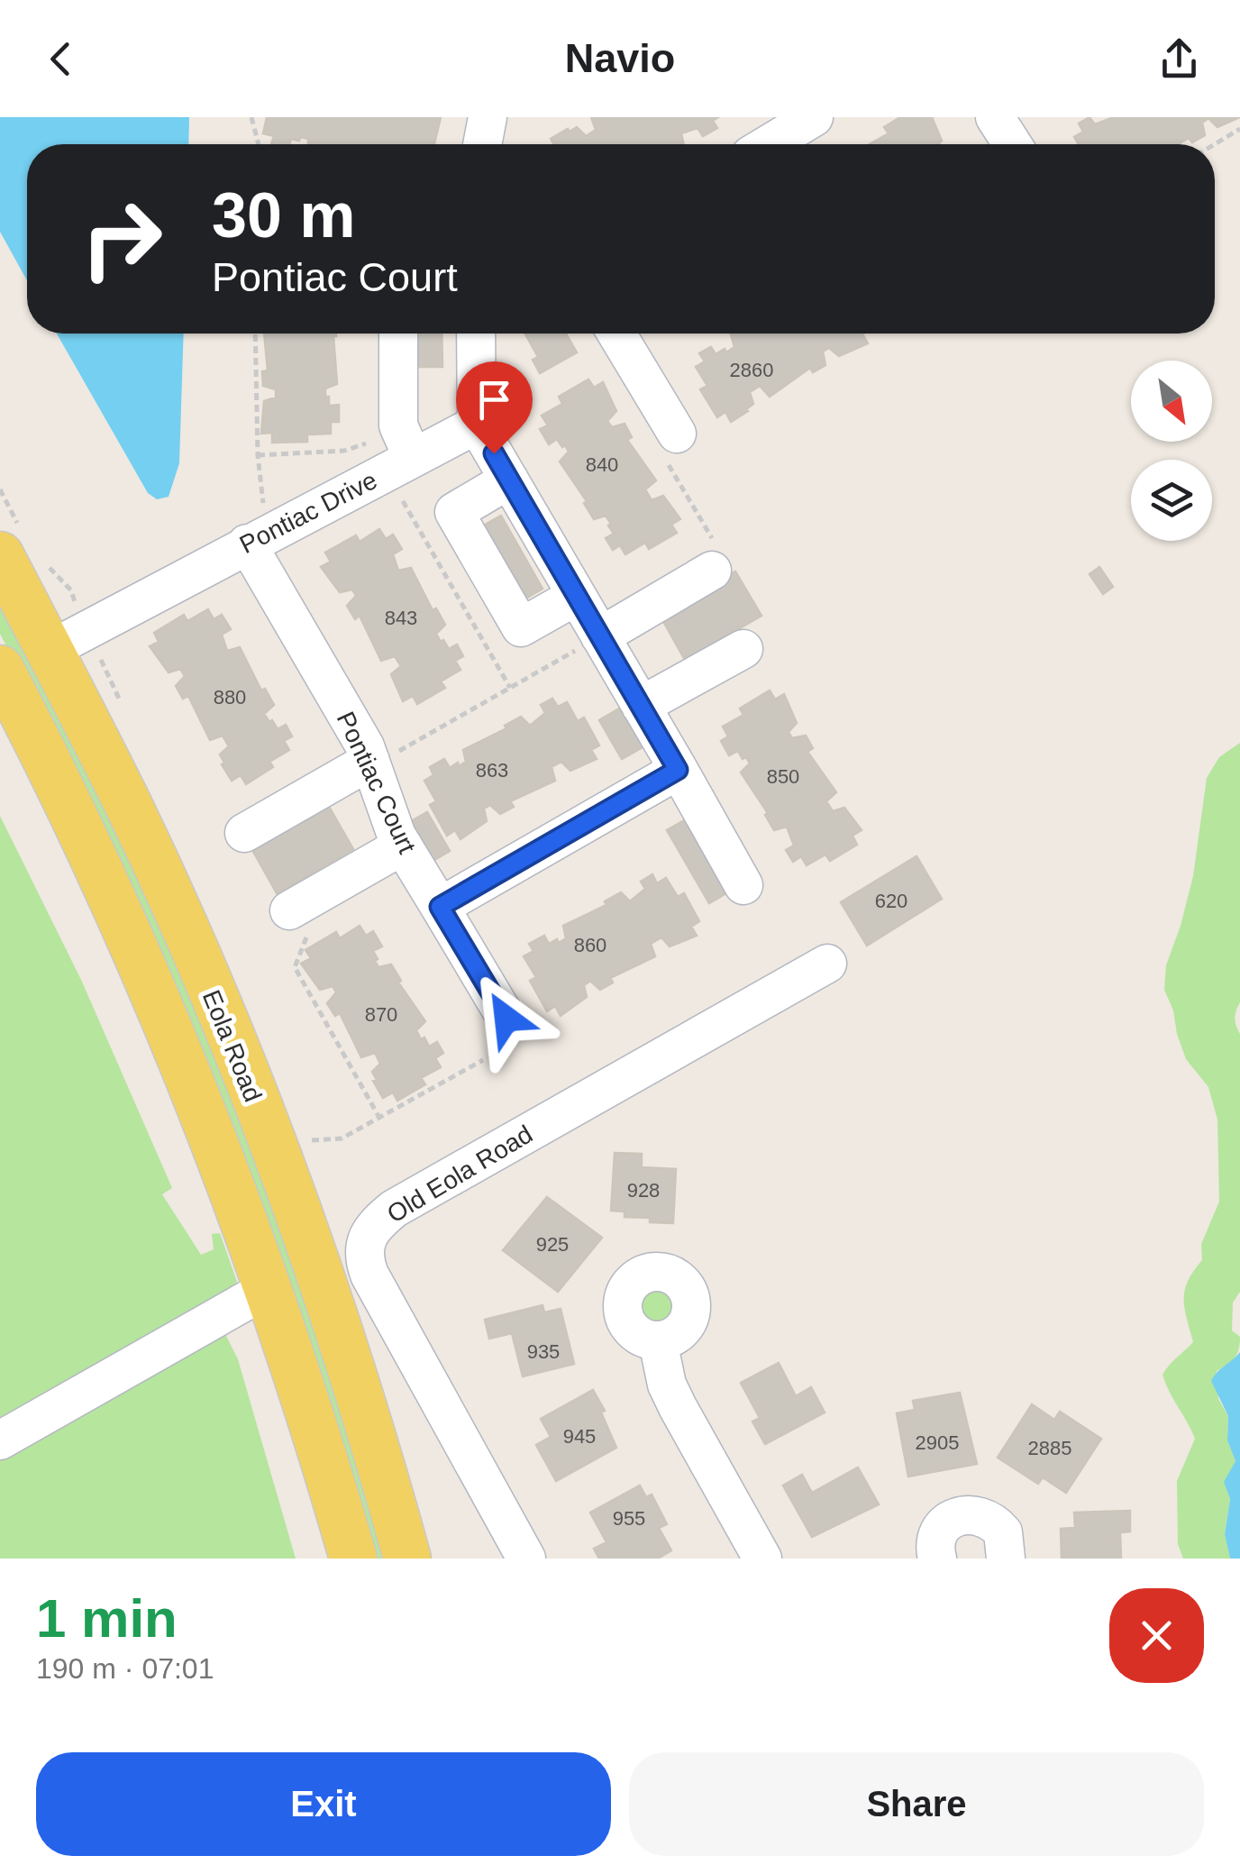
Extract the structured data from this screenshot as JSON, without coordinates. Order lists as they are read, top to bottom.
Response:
{
  "streets": {
    "main road": ["Eola Road"],
    "street": ["Pontiac Drive", "Pontiac Court", "Old Eola Road"]
  },
  "crossings": [
    ["Pontiac Drive", "Pontiac Court"],
    ["Pontiac Drive", "Eola Road"]
  ],
  "house_numbers": [
    "2860",
    "840",
    "843",
    "880",
    "863",
    "850",
    "620",
    "860",
    "870",
    "928",
    "925",
    "935",
    "945",
    "2905",
    "2885",
    "955"
  ],
  "north": "bottom right",
  "page": {
    "header": "Navio",
    "turn": ["30 m", "Pontiac Court"],
    "heading": ["1 min", "190 m · 07:01"],
    "buttons": ["Exit", "Share"]
  }
}
